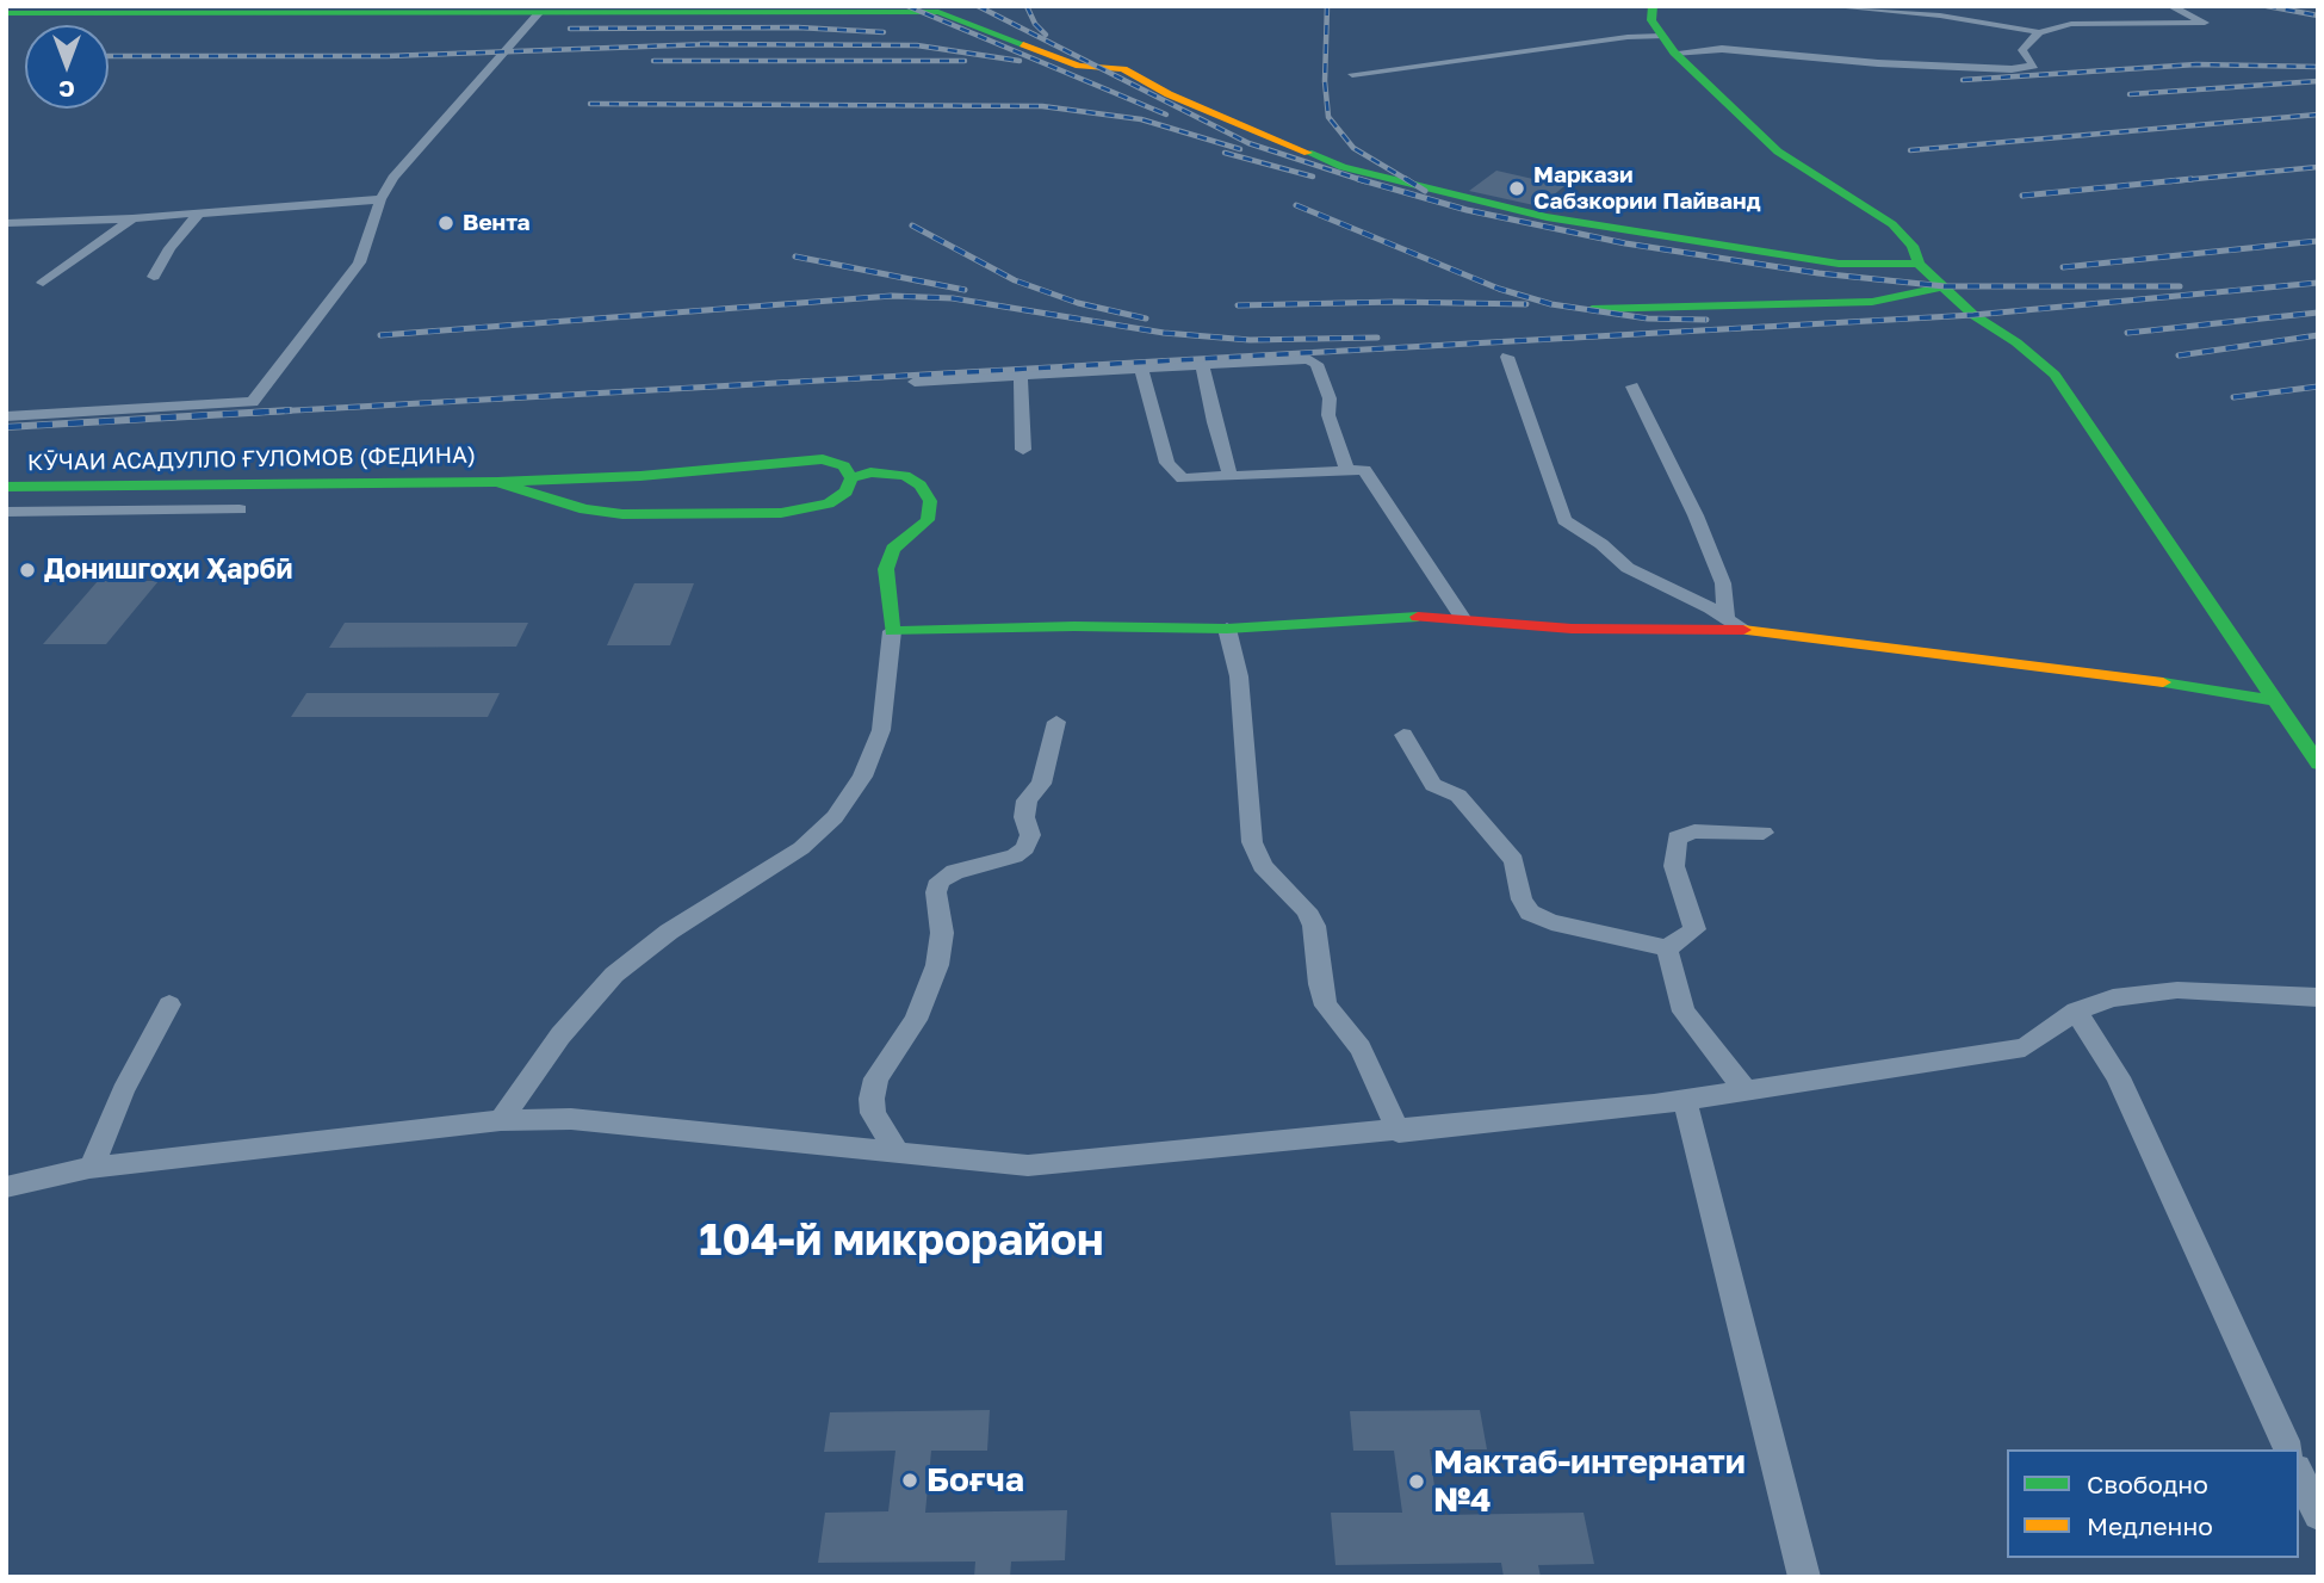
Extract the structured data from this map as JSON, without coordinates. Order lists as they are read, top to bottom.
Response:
{
  "streets": {
    "street": ["КӮЧАИ АСАДУЛЛО ҒУЛОМОВ (ФЕДИНА)"]
  },
  "districts": ["104-й микрорайон"],
  "places": [
    "Маркази Сабзкории Пайванд",
    "Вента",
    "Донишгоҳи Ҳарбӣ",
    "Боғча",
    "Мактаб-интернати №4"
  ],
  "legend": ["Свободно", "Медленно"],
  "north": "bottom"
}
